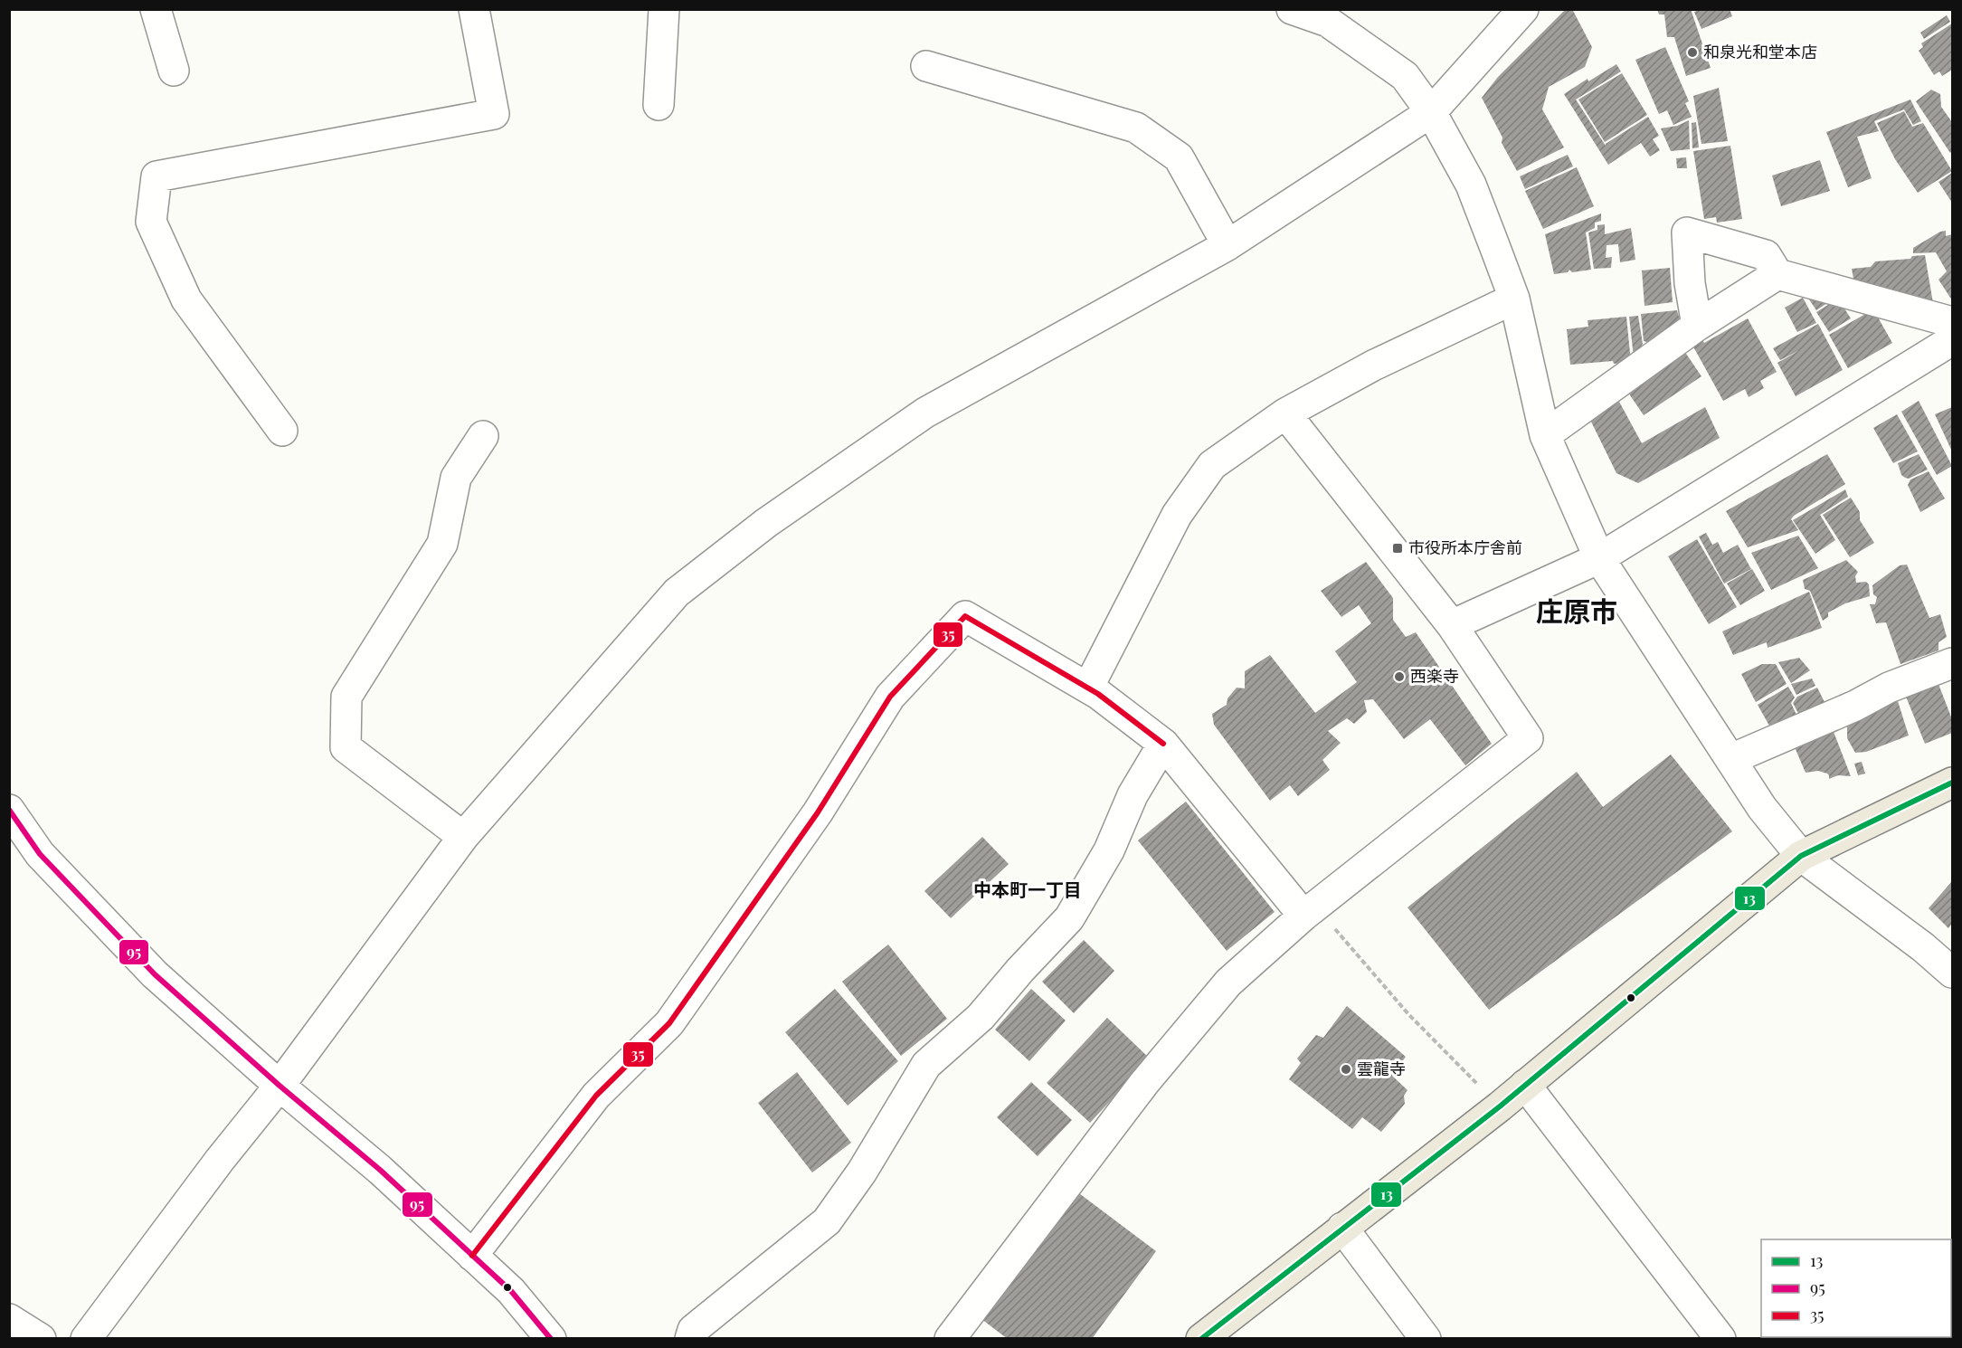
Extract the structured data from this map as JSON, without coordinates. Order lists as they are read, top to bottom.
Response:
{
  "districts": ["庄原市", "中本町一丁目"],
  "places": {
    "other": ["和泉光和堂本店", "西楽寺", "雲龍寺"],
    "transit": ["市役所本庁舎前"]
  },
  "lines": ["transit line 35", "transit line 13", "transit line 95"],
  "legend": ["13", "95", "35"]
}
